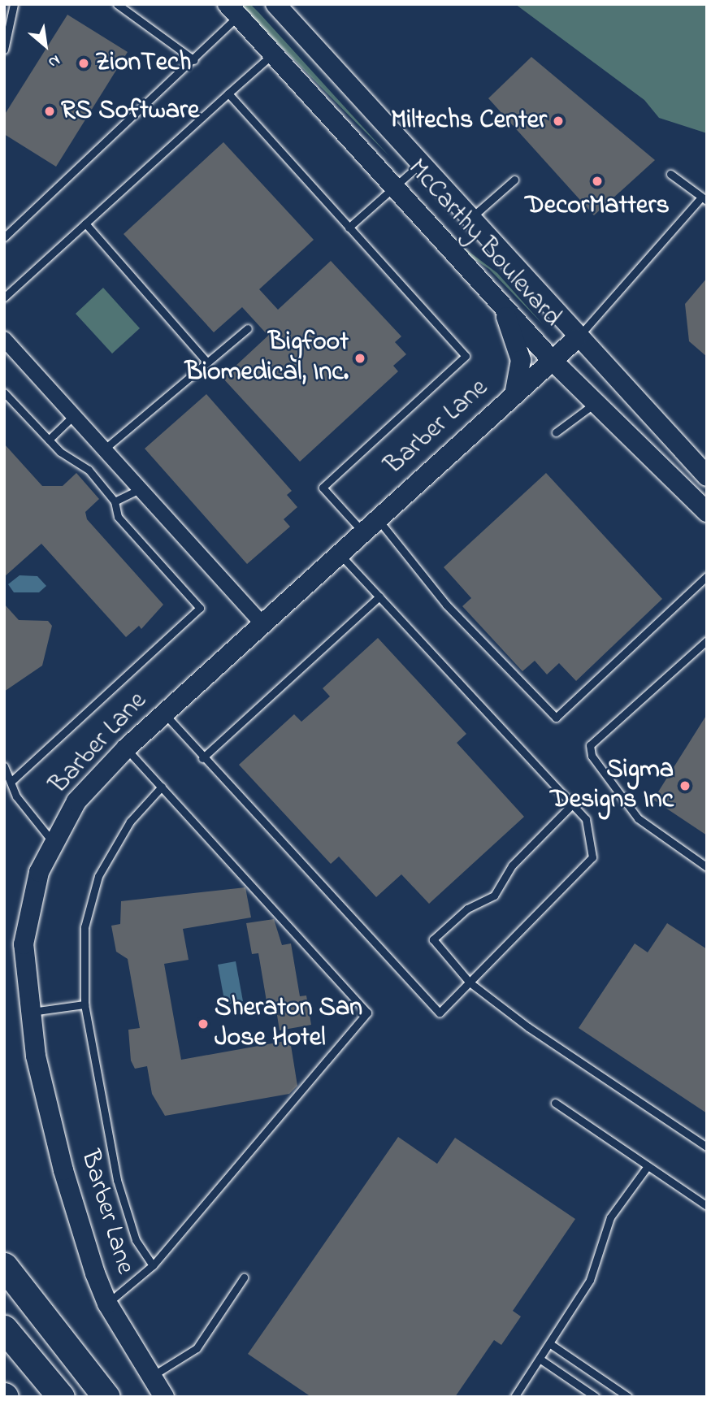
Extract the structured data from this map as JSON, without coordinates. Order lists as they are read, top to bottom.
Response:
{
  "streets": {
    "main road": ["McCarthy Boulevard", "Barber Lane"]
  },
  "crossings": [
    ["McCarthy Boulevard", "Barber Lane"]
  ],
  "places": [
    "ZionTech",
    "RS Software",
    "Miltechs Center",
    "DecorMatters",
    "Bigfoot Biomedical, Inc.",
    "Sigma Designs Inc",
    "Sheraton San Jose Hotel"
  ],
  "north": "bottom right"
}
